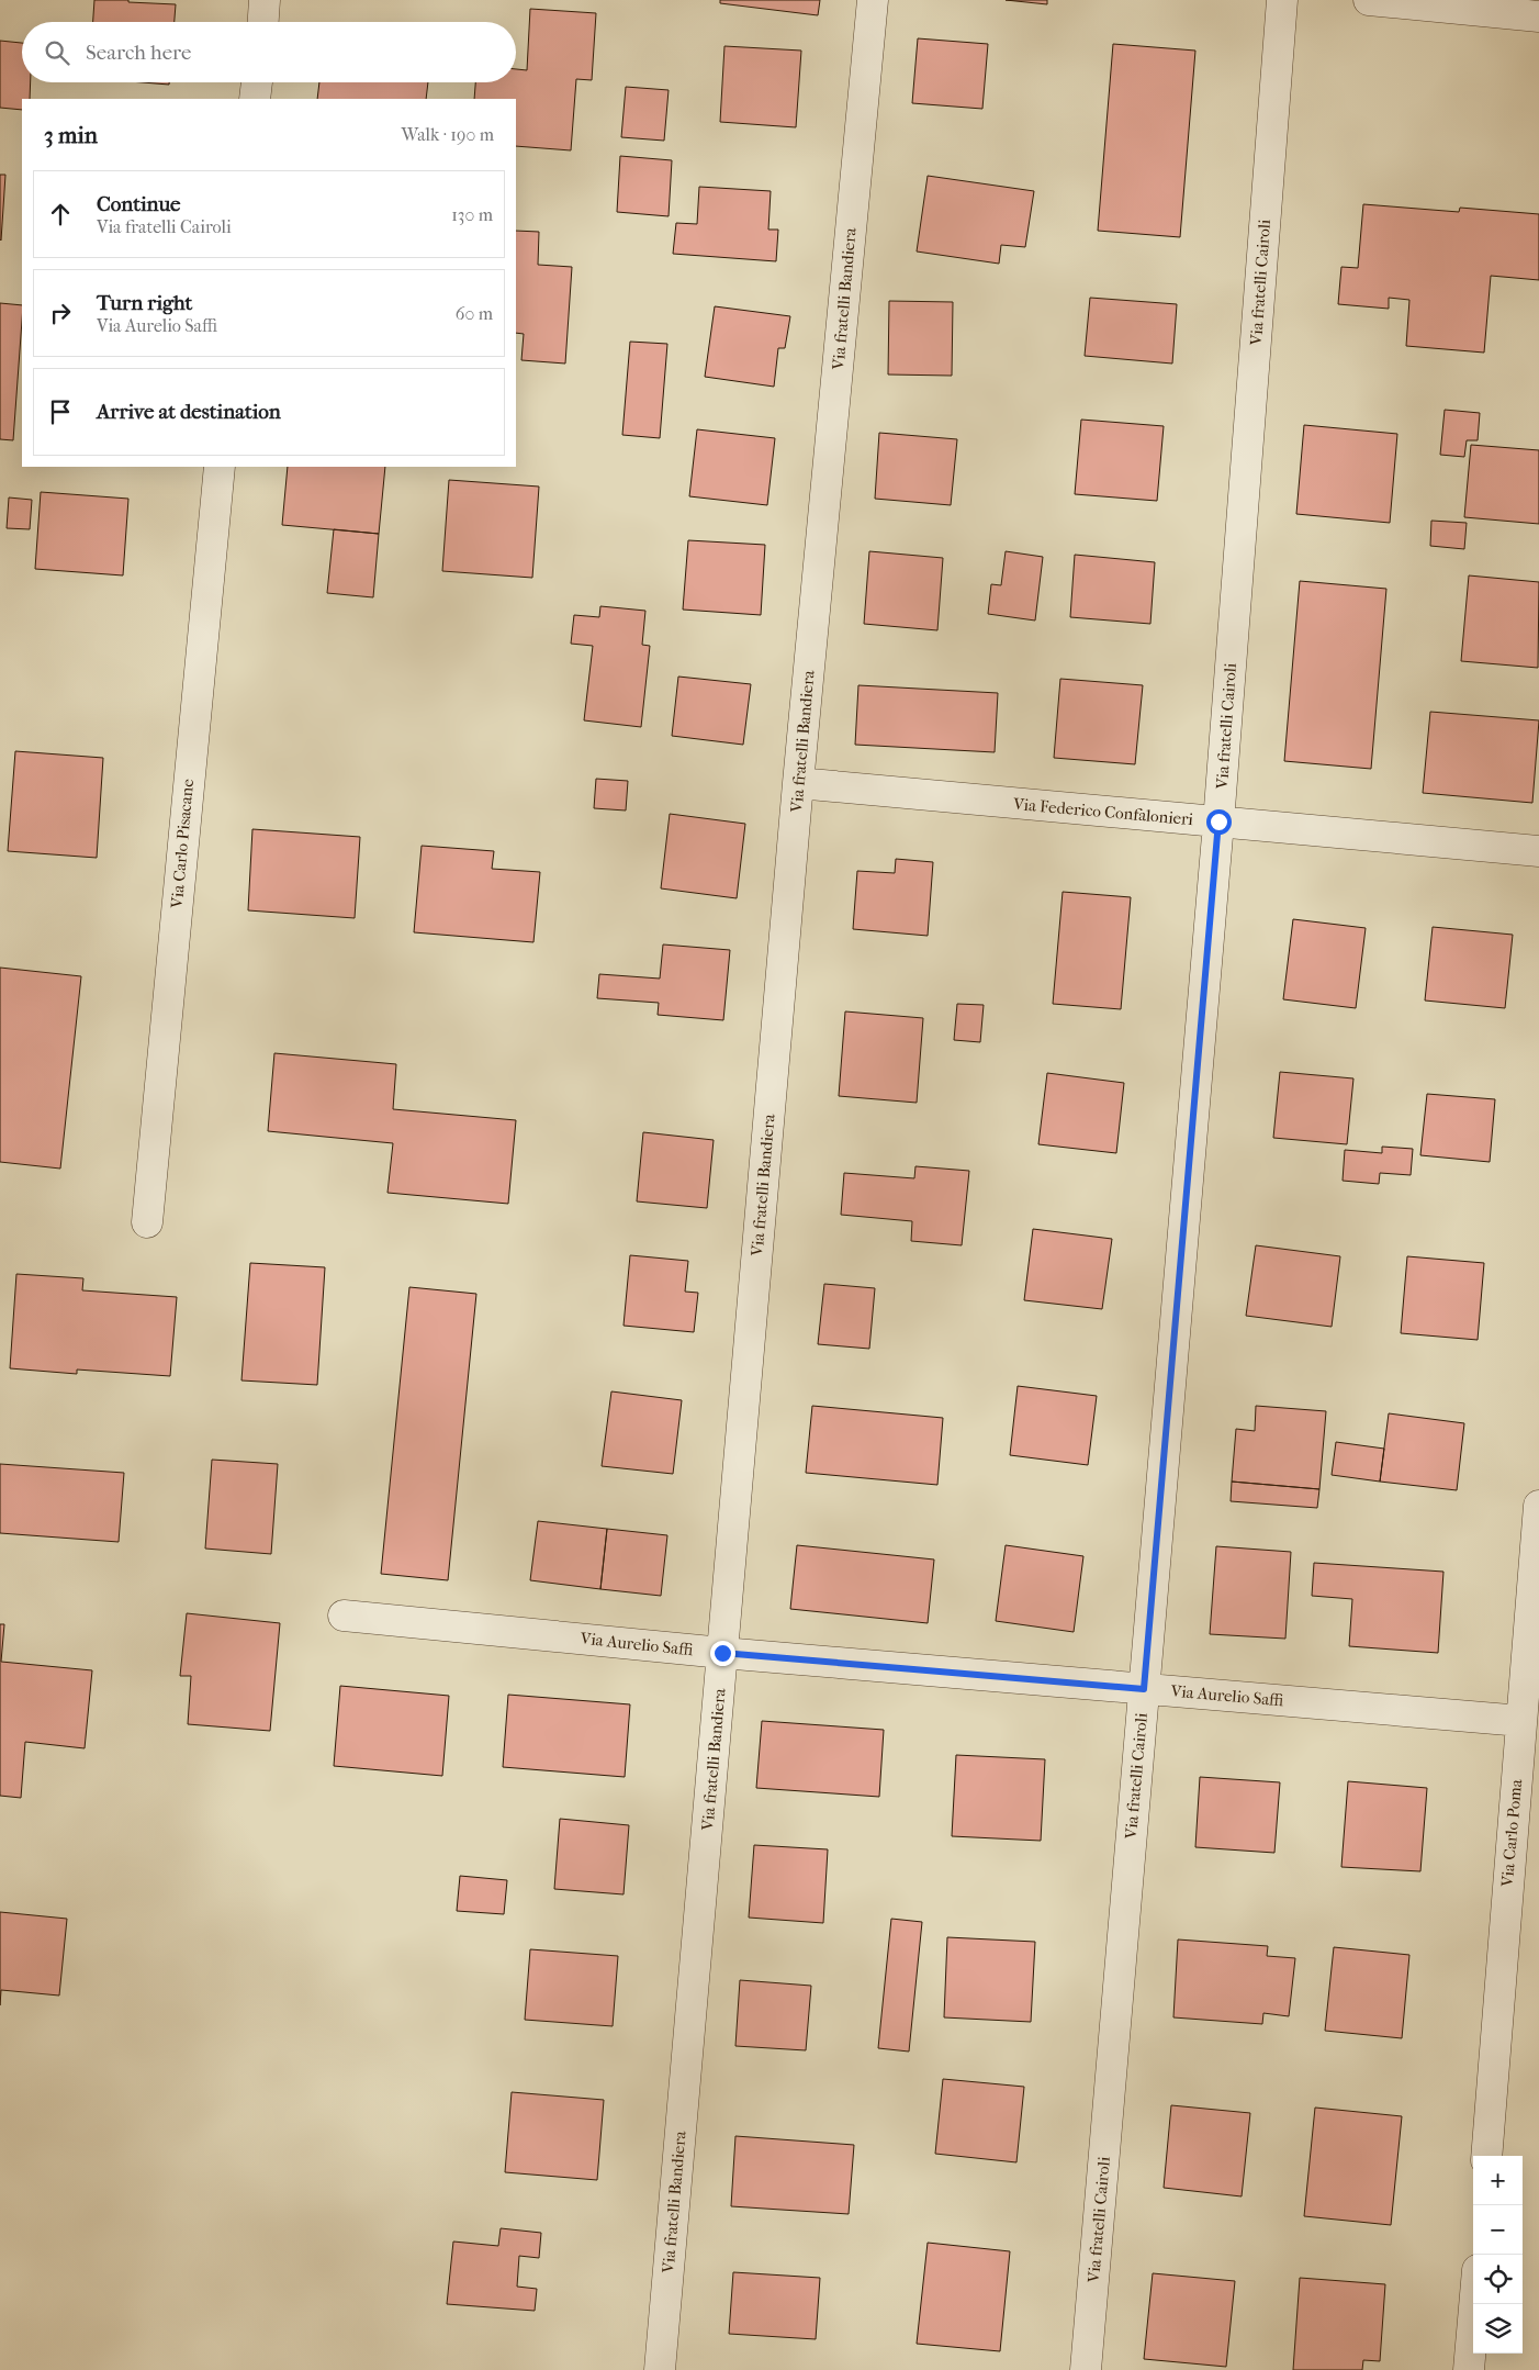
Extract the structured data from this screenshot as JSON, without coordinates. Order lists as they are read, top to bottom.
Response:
{
  "streets": {
    "street": [
      "Via fratelli Cairoli",
      "Via fratelli Bandiera",
      "Via Federico Confalonieri",
      "Via Carlo Pisacane",
      "Via Aurelio Saffi",
      "Via Carlo Poma"
    ]
  },
  "crossings": [
    ["Via fratelli Cairoli", "Via Federico Confalonieri"],
    ["Via fratelli Cairoli", "Via Aurelio Saffi"],
    ["Via fratelli Bandiera", "Via Federico Confalonieri"],
    ["Via fratelli Bandiera", "Via Aurelio Saffi"],
    ["Via Aurelio Saffi", "Via Carlo Poma"]
  ],
  "page": {
    "search": "Search here",
    "heading": ["3 min", "Walk · 190 m"],
    "list": [
      ["Continue", "Via fratelli Cairoli", "130 m"],
      ["Turn right", "Via Aurelio Saffi", "60 m"],
      "Arrive at destination"
    ],
    "map_buttons": ["+", "−"]
  }
}
